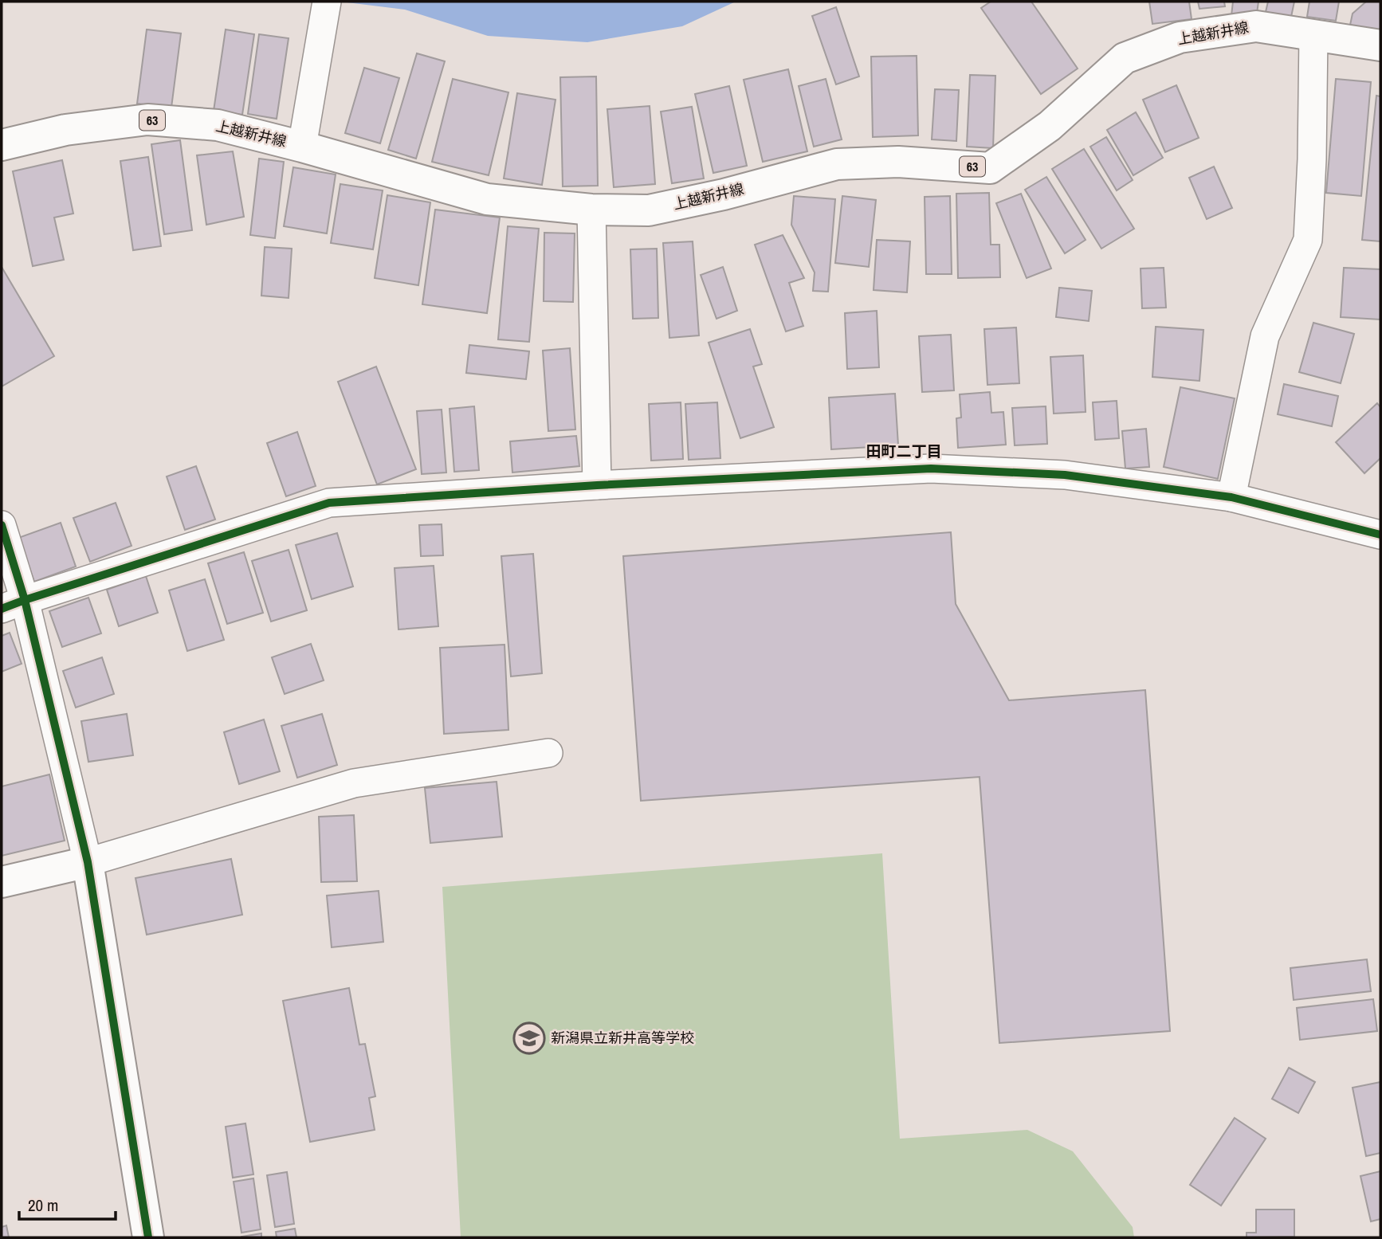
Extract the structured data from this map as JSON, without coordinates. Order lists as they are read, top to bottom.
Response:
{
  "streets": {
    "main road": ["上越新井線", "63"]
  },
  "districts": ["田町二丁目"],
  "places": {
    "school or university": ["新潟県立新井高等学校"]
  },
  "scale_bar": "20 m"
}
